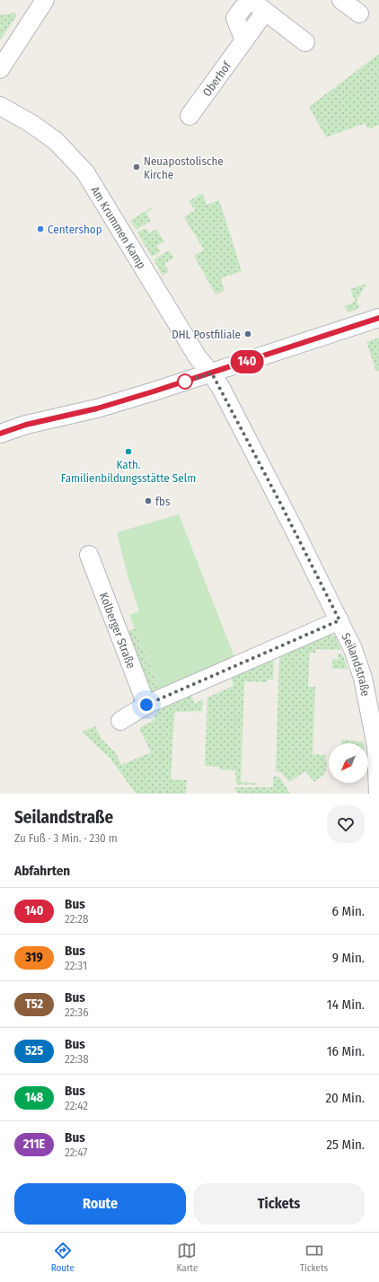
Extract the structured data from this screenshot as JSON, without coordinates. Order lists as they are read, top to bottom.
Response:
{
  "streets": {
    "street": [
      "Oberhof",
      "Am Krummen Kamp",
      "Kolberger Straße",
      "Seilandstraße"
    ]
  },
  "crossings": [
    ["Am Krummen Kamp", "Seilandstraße"]
  ],
  "places": [
    "Neuapostolische Kirche",
    "Centershop",
    "DHL Postfiliale",
    "Kath. Familienbildungsstätte Selm",
    "fbs"
  ],
  "lines": ["bus line 140"],
  "north": "bottom left",
  "page": {
    "on_map": "140",
    "heading": [
      ["Seilandstraße", "Zu Fuß · 3 Min. · 230 m"],
      "Abfahrten"
    ],
    "list": [
      {
        "mark": "140",
        "name": "Bus",
        "note": "22:28",
        "value": "6 Min."
      },
      {
        "mark": "319",
        "name": "Bus",
        "note": "22:31",
        "value": "9 Min."
      },
      {
        "mark": "T52",
        "name": "Bus",
        "note": "22:36",
        "value": "14 Min."
      },
      {
        "mark": "525",
        "name": "Bus",
        "note": "22:38",
        "value": "16 Min."
      },
      {
        "mark": "148",
        "name": "Bus",
        "note": "22:42",
        "value": "20 Min."
      },
      {
        "mark": "211E",
        "name": "Bus",
        "note": "22:47",
        "value": "25 Min."
      }
    ],
    "buttons": ["Route", "Tickets"],
    "tabs": ["Route", "Karte", "Tickets"]
  }
}
